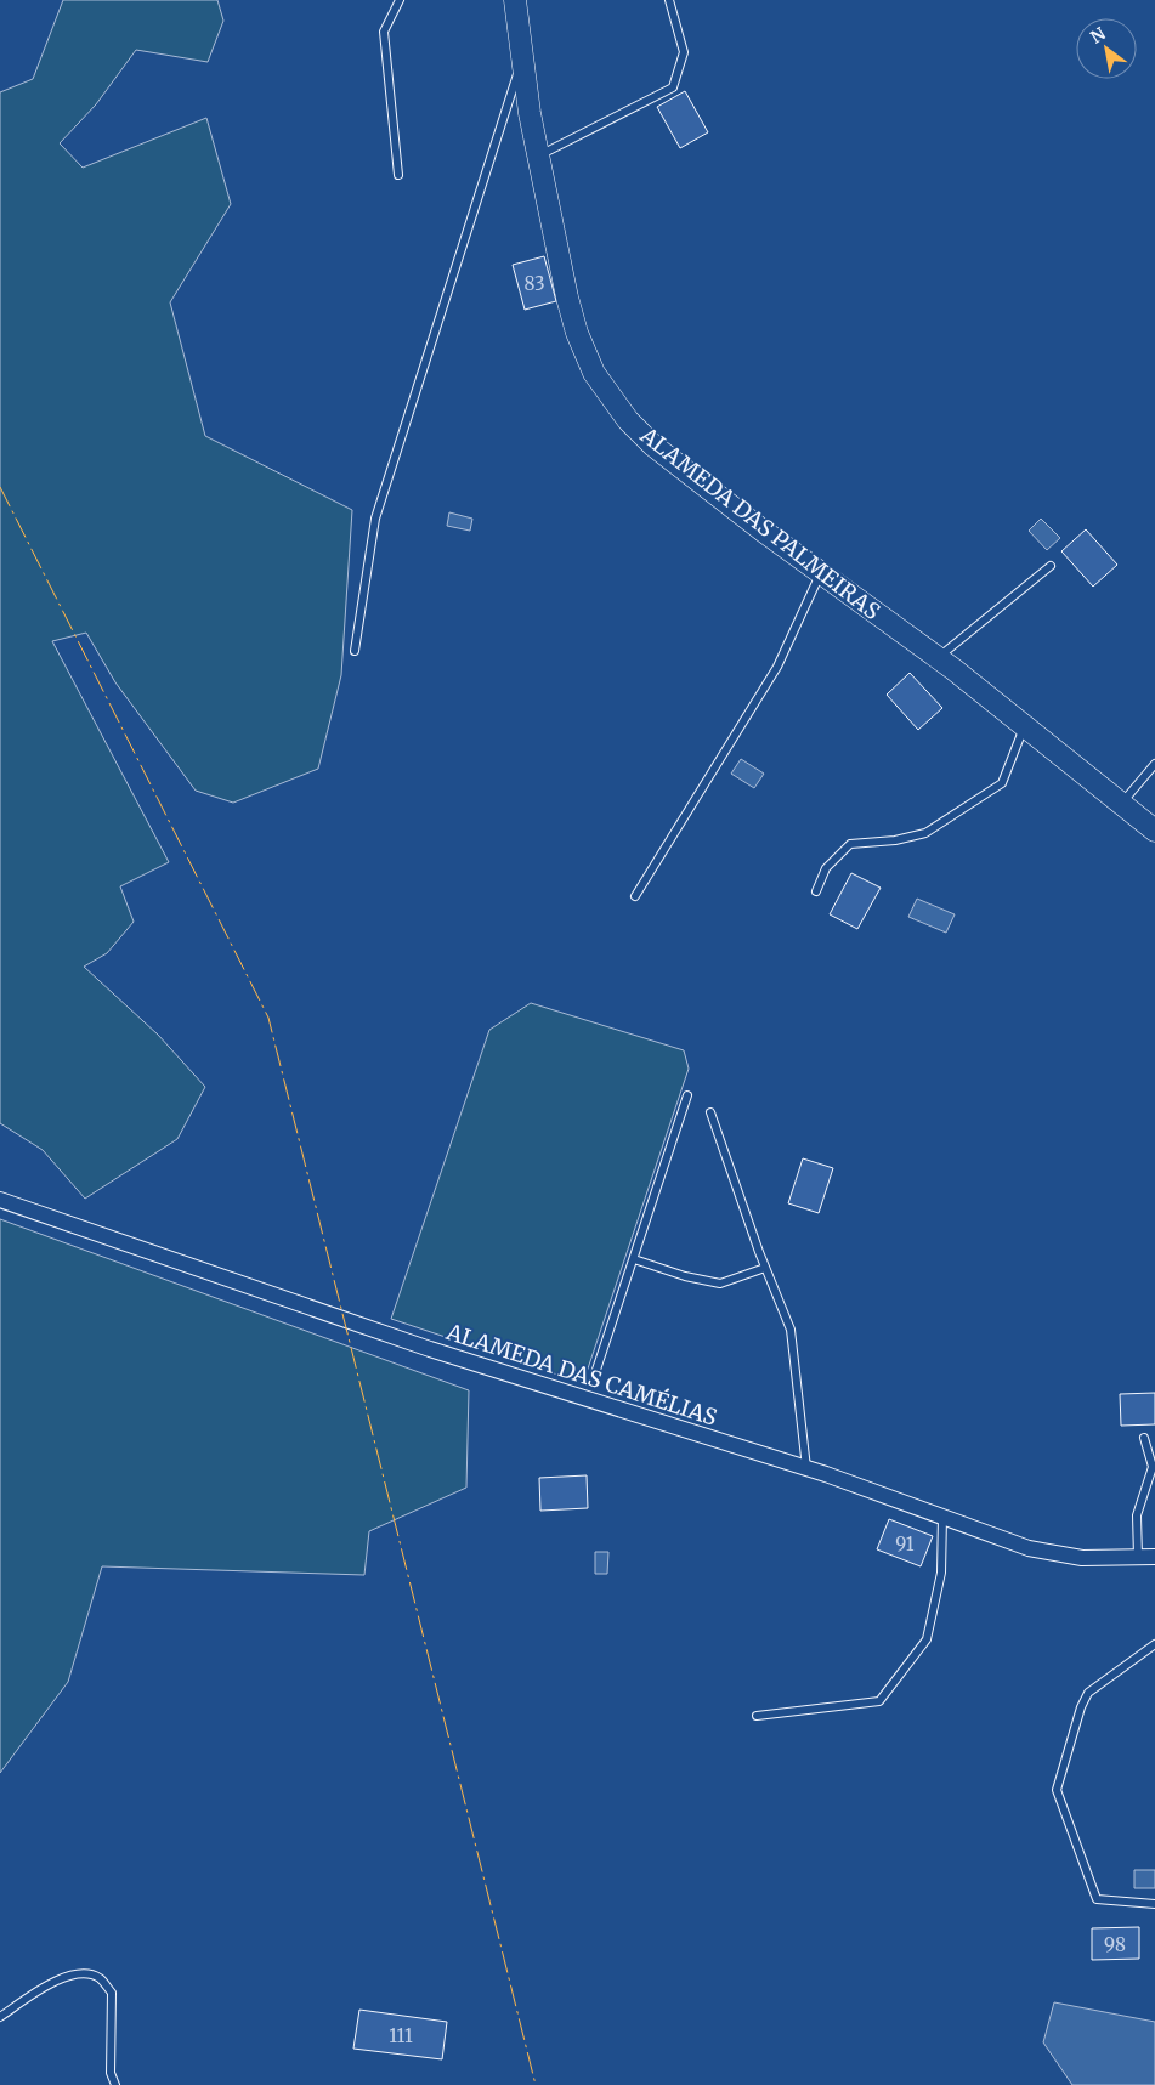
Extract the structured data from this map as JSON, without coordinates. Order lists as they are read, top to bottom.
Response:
{
  "streets": {
    "street": ["ALAMEDA DAS PALMEIRAS", "ALAMEDA DAS CAMÉLIAS"]
  },
  "house_numbers": [
    "83",
    "91",
    "98",
    "111"
  ],
  "north": "top left"
}
